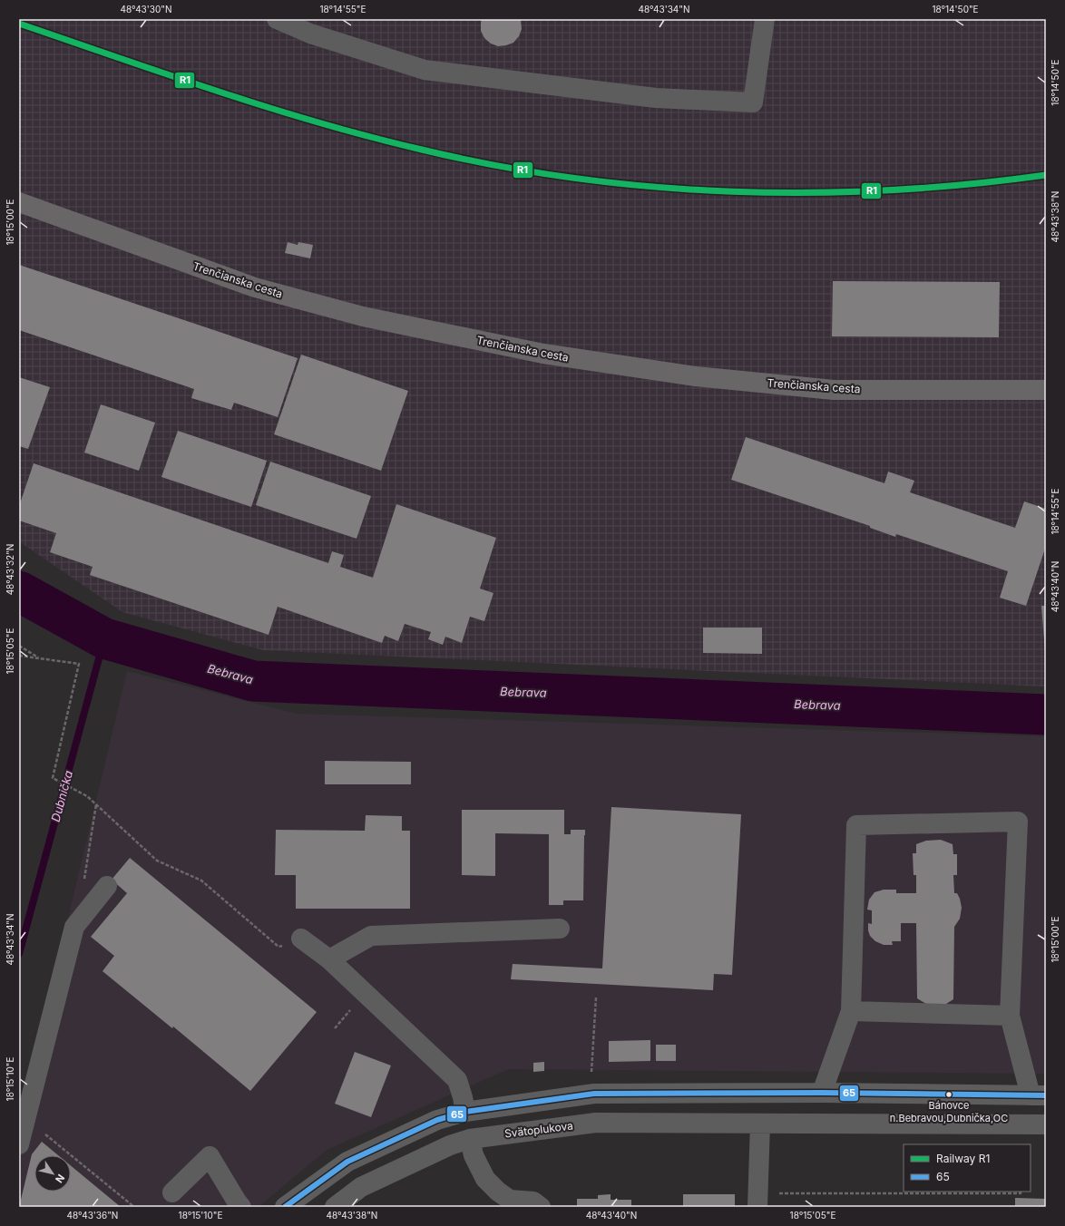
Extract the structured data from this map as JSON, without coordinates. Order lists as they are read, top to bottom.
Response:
{
  "streets": {
    "main road": ["Trenčianska cesta"],
    "street": ["Svätoplukova"]
  },
  "water": ["Bebrava", "Dubnička"],
  "places": ["Bánovce n.Bebravou,Dubnička,OC"],
  "lines": ["rail line R1", "transit line 65"],
  "legend": ["Railway R1", "65"],
  "north": "bottom right",
  "coordinates": [
    "48°43'30\"N",
    "18°14'55\"E",
    "48°43'34\"N",
    "18°14'50\"E",
    "48°43'38\"N",
    "18°15'00\"E",
    "48°43'32\"N",
    "48°43'40\"N",
    "18°15'05\"E",
    "18°15'10\"E",
    "48°43'36\"N"
  ]
}
